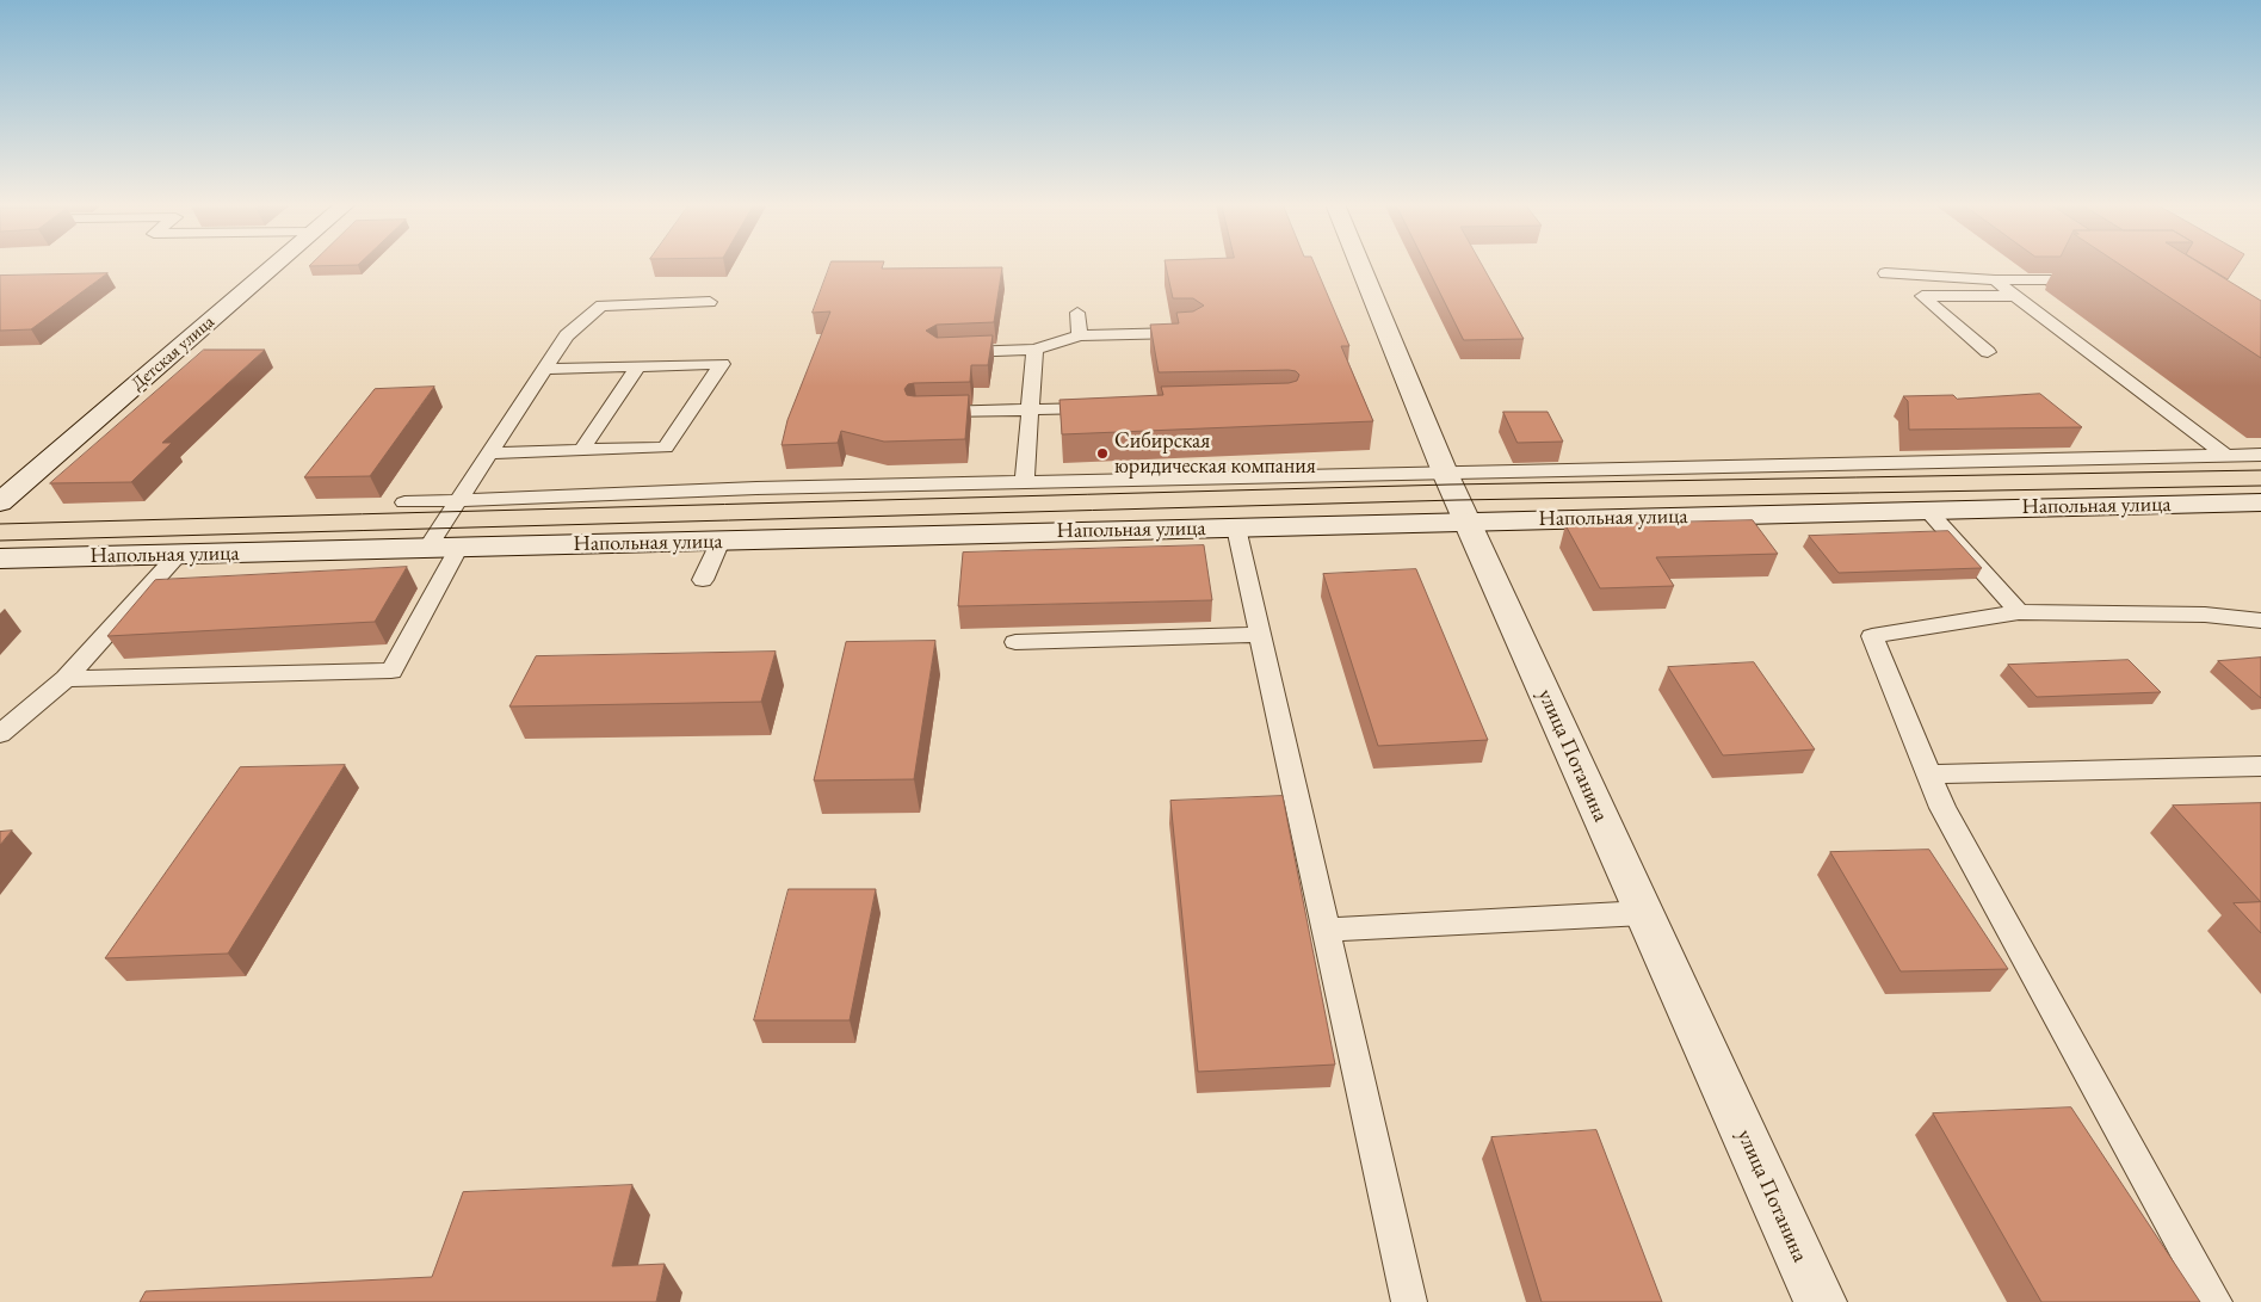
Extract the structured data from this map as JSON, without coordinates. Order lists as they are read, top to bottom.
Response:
{
  "streets": {
    "street": ["Детская улица", "Напольная улица", "улица Потанина"]
  },
  "crossings": [
    ["Напольная улица", "улица Потанина"]
  ],
  "places": ["Сибирская юридическая компания"]
}
